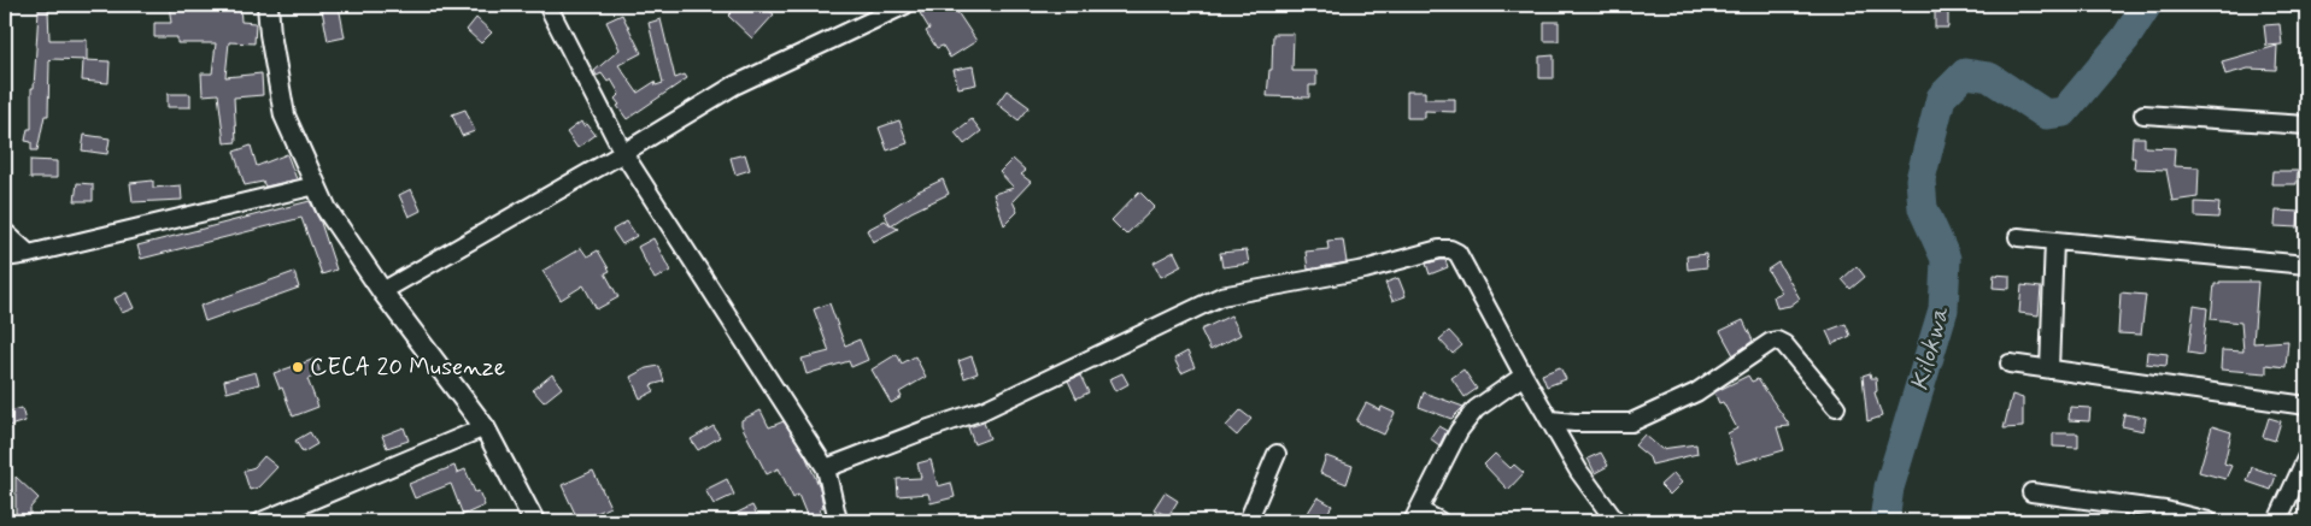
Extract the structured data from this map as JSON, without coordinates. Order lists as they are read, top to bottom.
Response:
{
  "water": ["Kilokwa"],
  "places": ["CECA 20 Musenze"]
}
